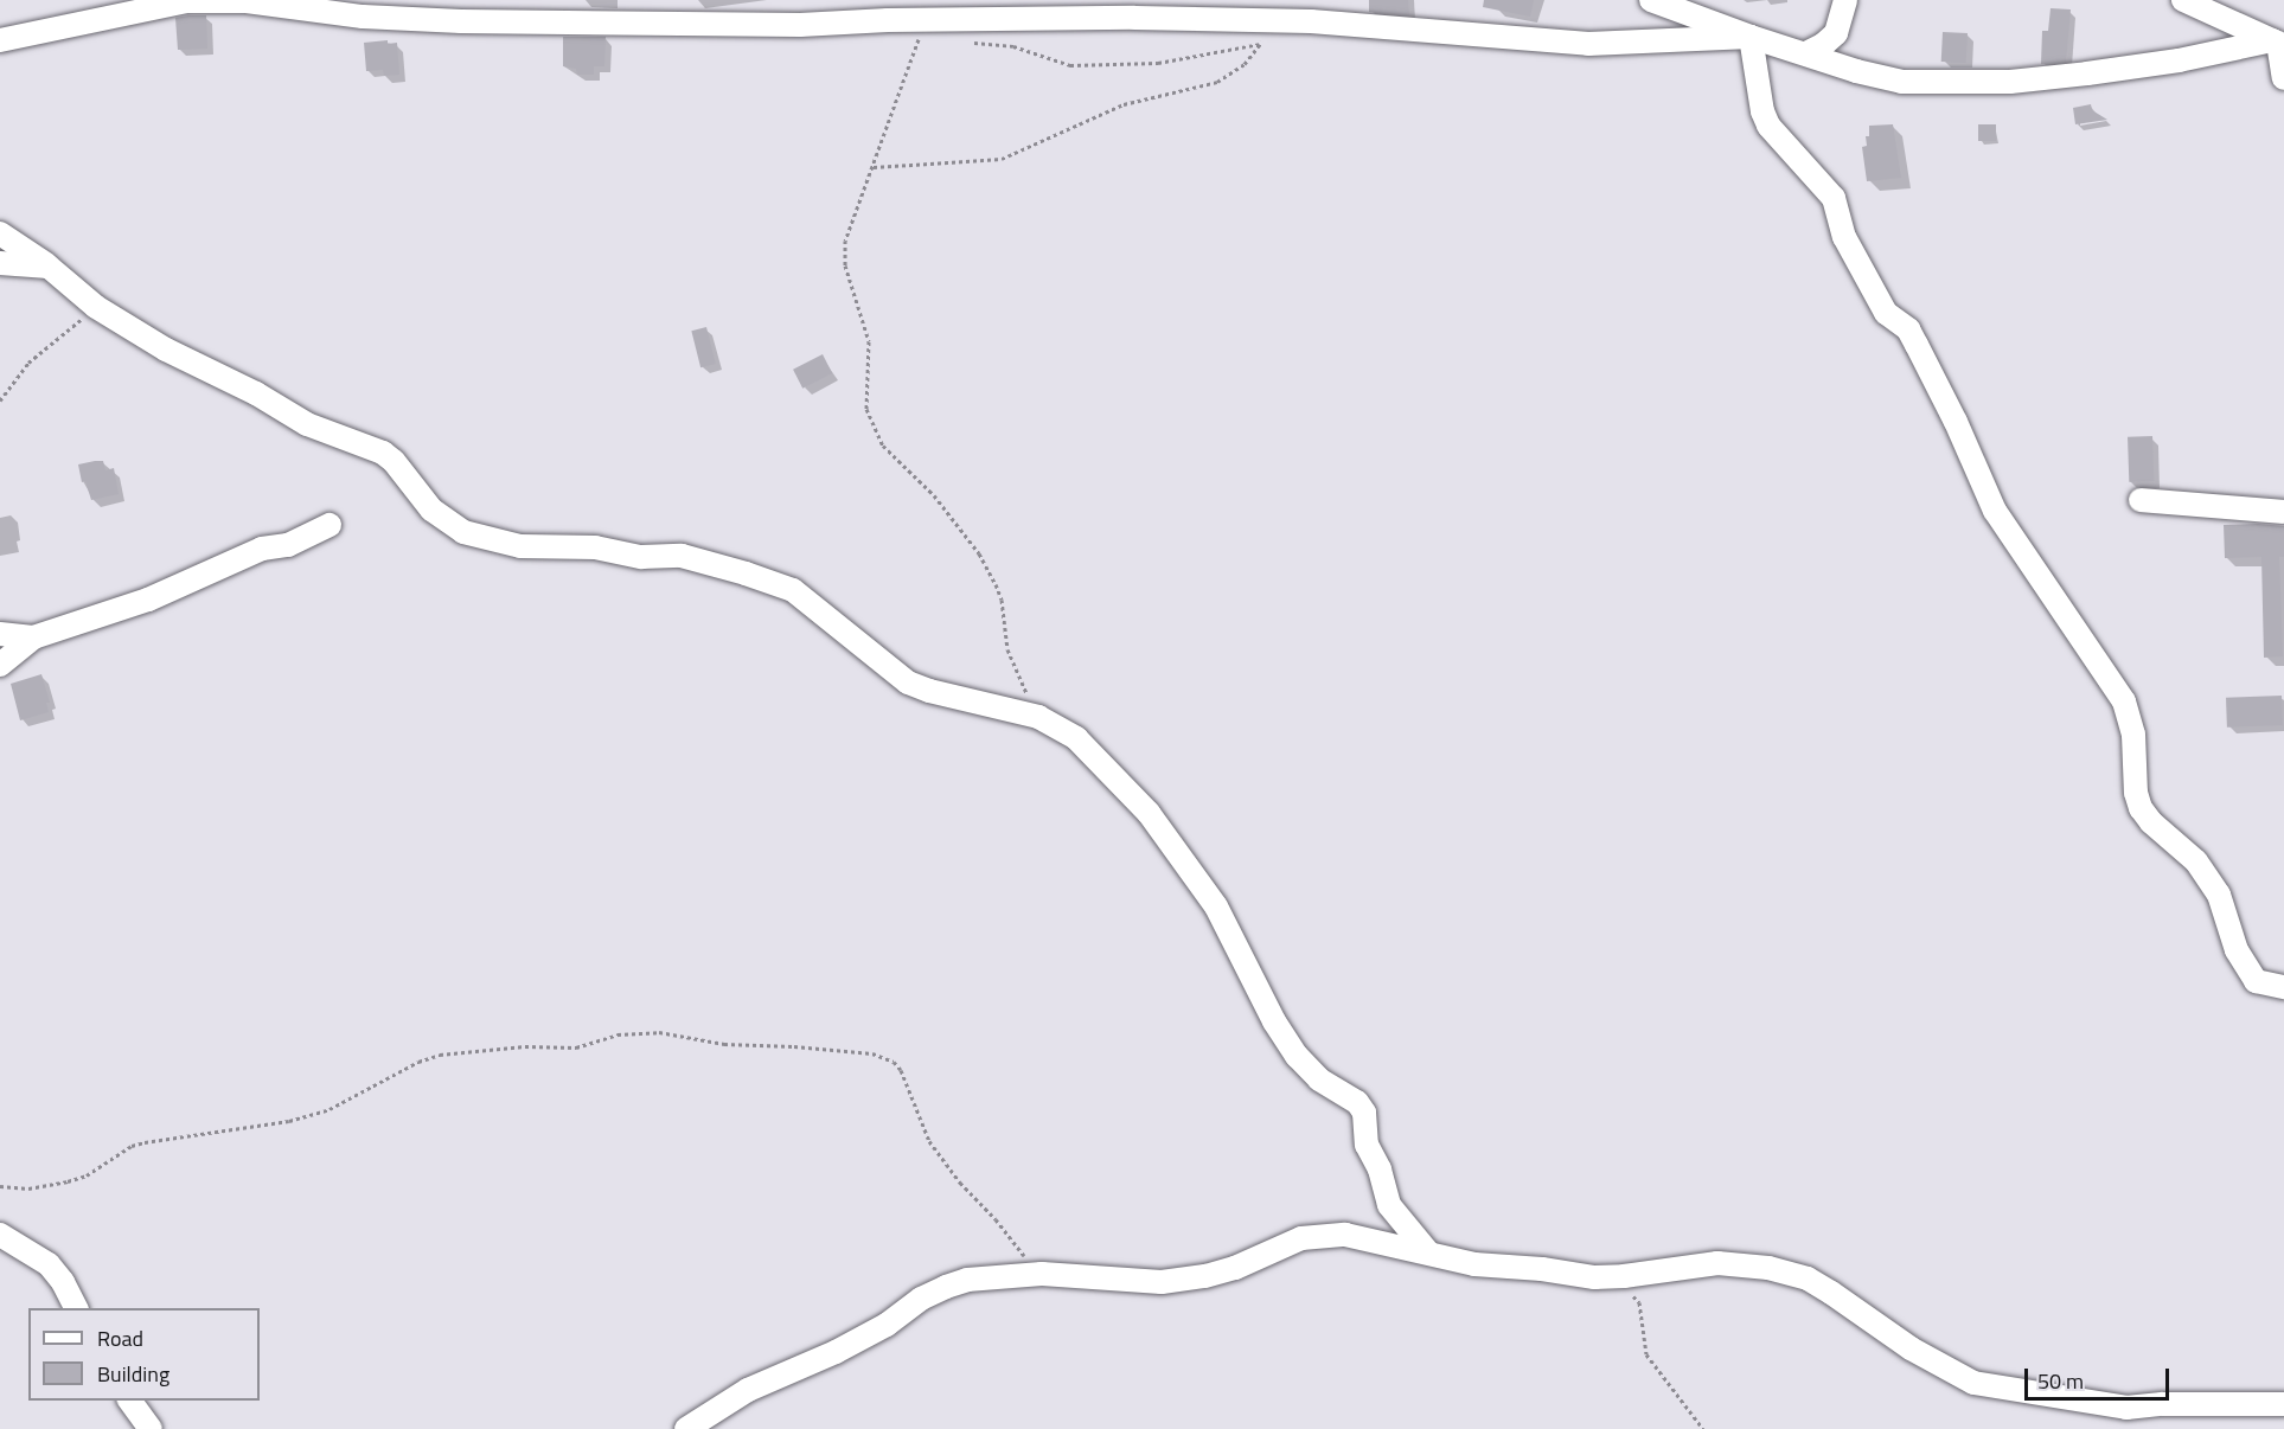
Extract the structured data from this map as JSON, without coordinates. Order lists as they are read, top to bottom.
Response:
{
  "legend": ["Road", "Building"],
  "scale_bar": "50 m"
}
